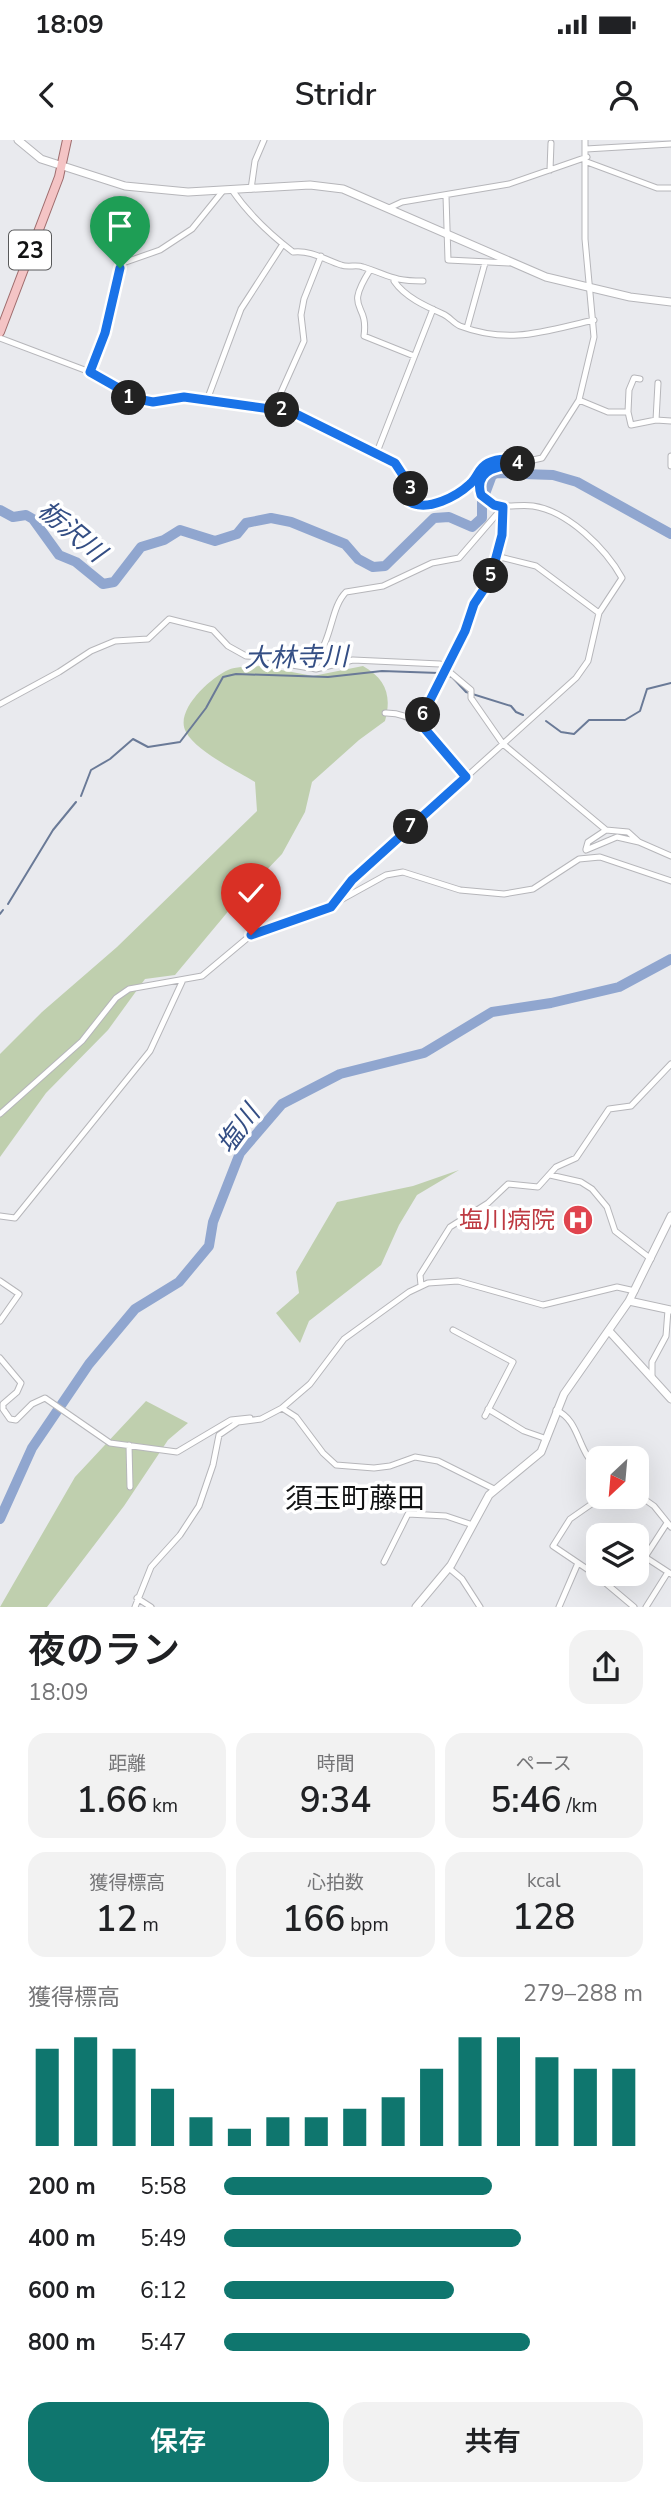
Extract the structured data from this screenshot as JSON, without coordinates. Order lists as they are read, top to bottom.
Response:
{
  "streets": {
    "main road": ["23"]
  },
  "districts": ["須玉町藤田"],
  "water": ["栃沢川", "大林寺川", "塩川"],
  "places": {
    "hospital": ["塩川病院"]
  },
  "north": "bottom left",
  "page": {
    "status": "18:09",
    "header": "Stridr",
    "pins": [
      "1",
      "2",
      "4",
      "3",
      "5",
      "6",
      "7"
    ],
    "heading": ["夜のラン", "18:09"],
    "stats": [
      ["距離", "1.66 km"],
      ["時間", "9:34"],
      ["ペース", "5:46 /km"],
      ["獲得標高", "12 m"],
      ["心拍数", "166 bpm"],
      ["kcal", "128"]
    ],
    "chart": ["獲得標高", "279–288 m"],
    "list": [
      {
        "name": "200 m",
        "note": "5:58"
      },
      {
        "name": "400 m",
        "note": "5:49"
      },
      {
        "name": "600 m",
        "note": "6:12"
      },
      {
        "name": "800 m",
        "note": "5:47"
      }
    ],
    "buttons": ["保存", "共有"]
  }
}
